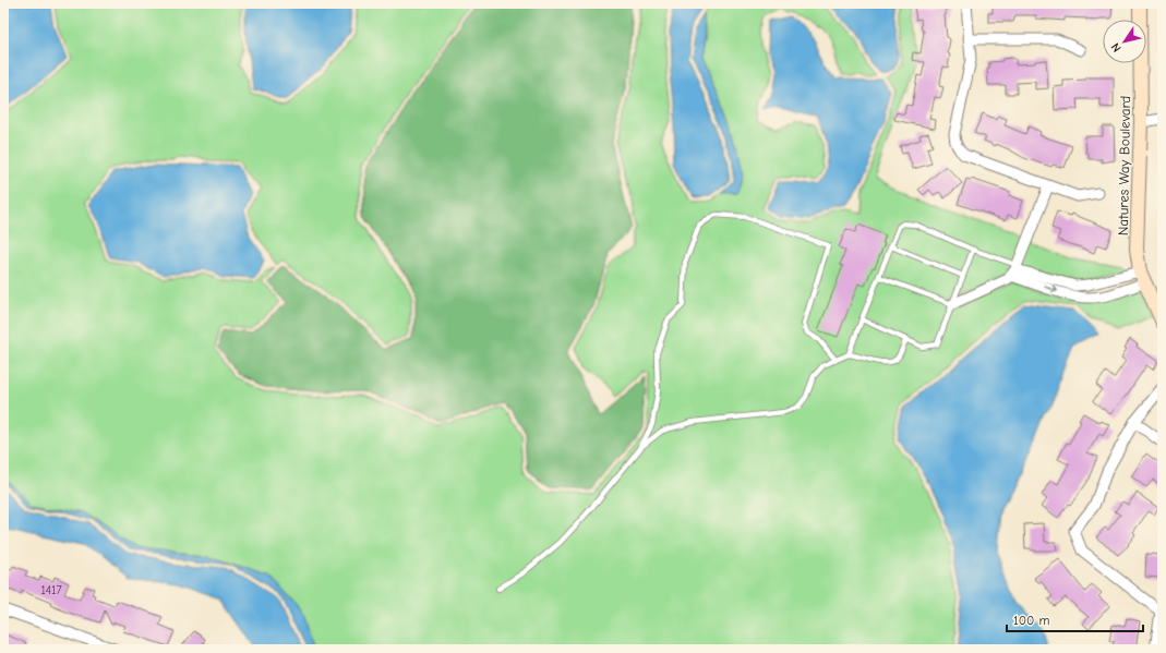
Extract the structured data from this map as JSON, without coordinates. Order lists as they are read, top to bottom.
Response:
{
  "streets": {
    "street": ["Natures Way Boulevard"]
  },
  "house_numbers": ["1417"],
  "scale_bar": "100 m",
  "north": "bottom left"
}
